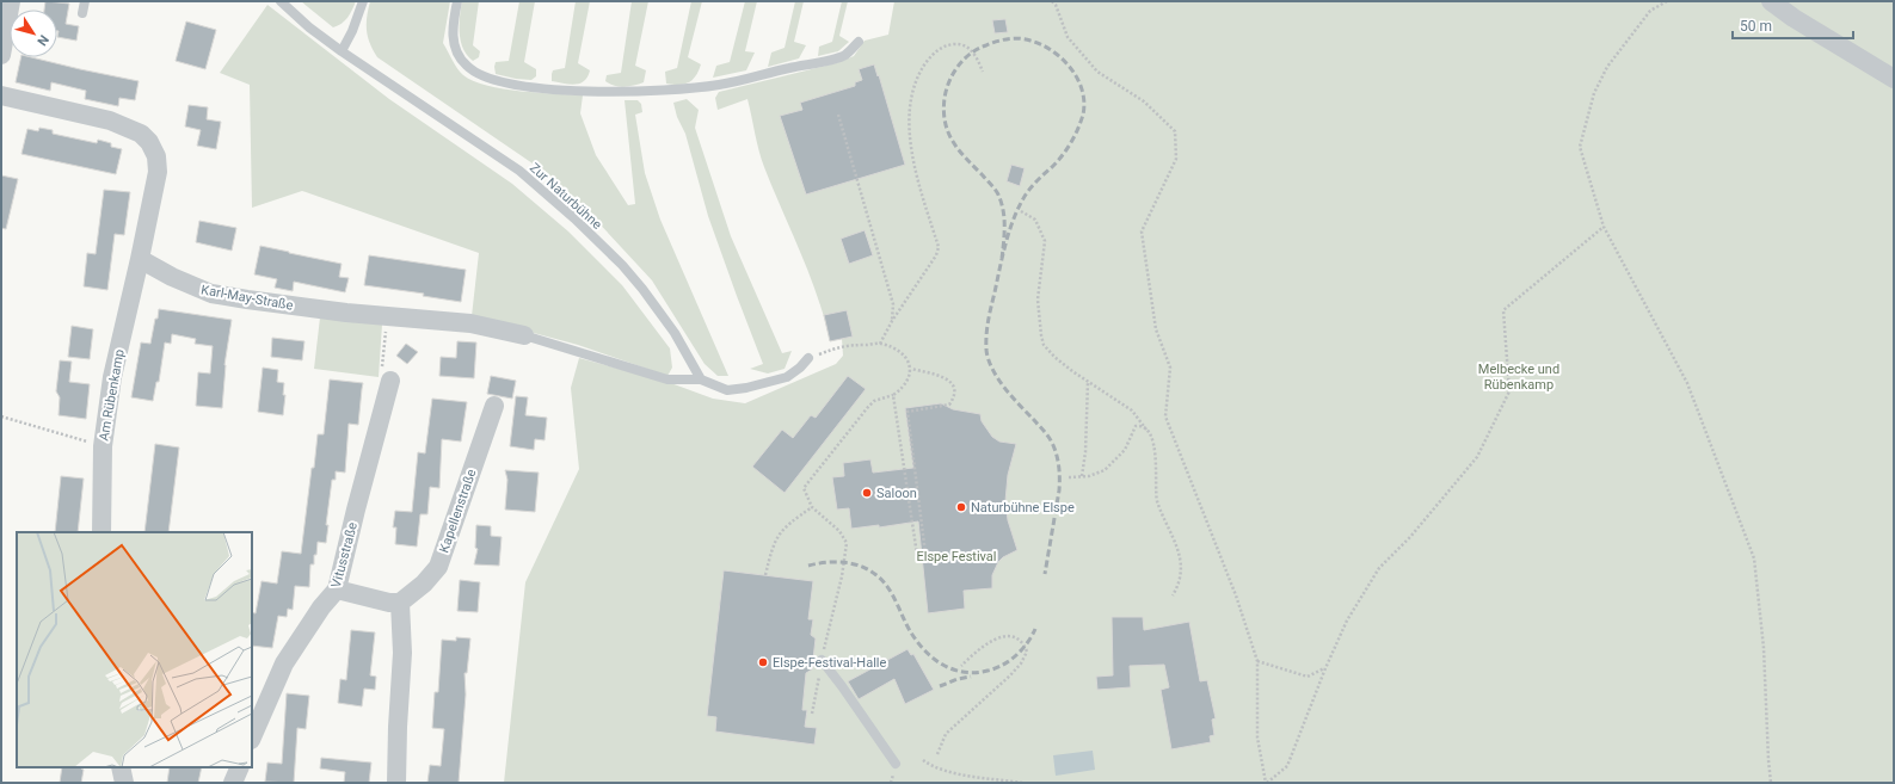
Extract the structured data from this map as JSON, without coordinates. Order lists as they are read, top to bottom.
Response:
{
  "streets": {
    "street": [
      "Karl-May-Straße",
      "Am Rübenkamp",
      "Kapellenstraße",
      "Vitusstraße"
    ],
    "lane": ["Zur Naturbühne"]
  },
  "crossings": [
    ["Karl-May-Straße", "Am Rübenkamp"]
  ],
  "parks": ["Melbecke und Rübenkamp", "Elspe Festival"],
  "places": ["Saloon", "Naturbühne Elspe", "Elspe-Festival-Halle"],
  "scale_bar": "50 m",
  "north": "bottom right"
}
